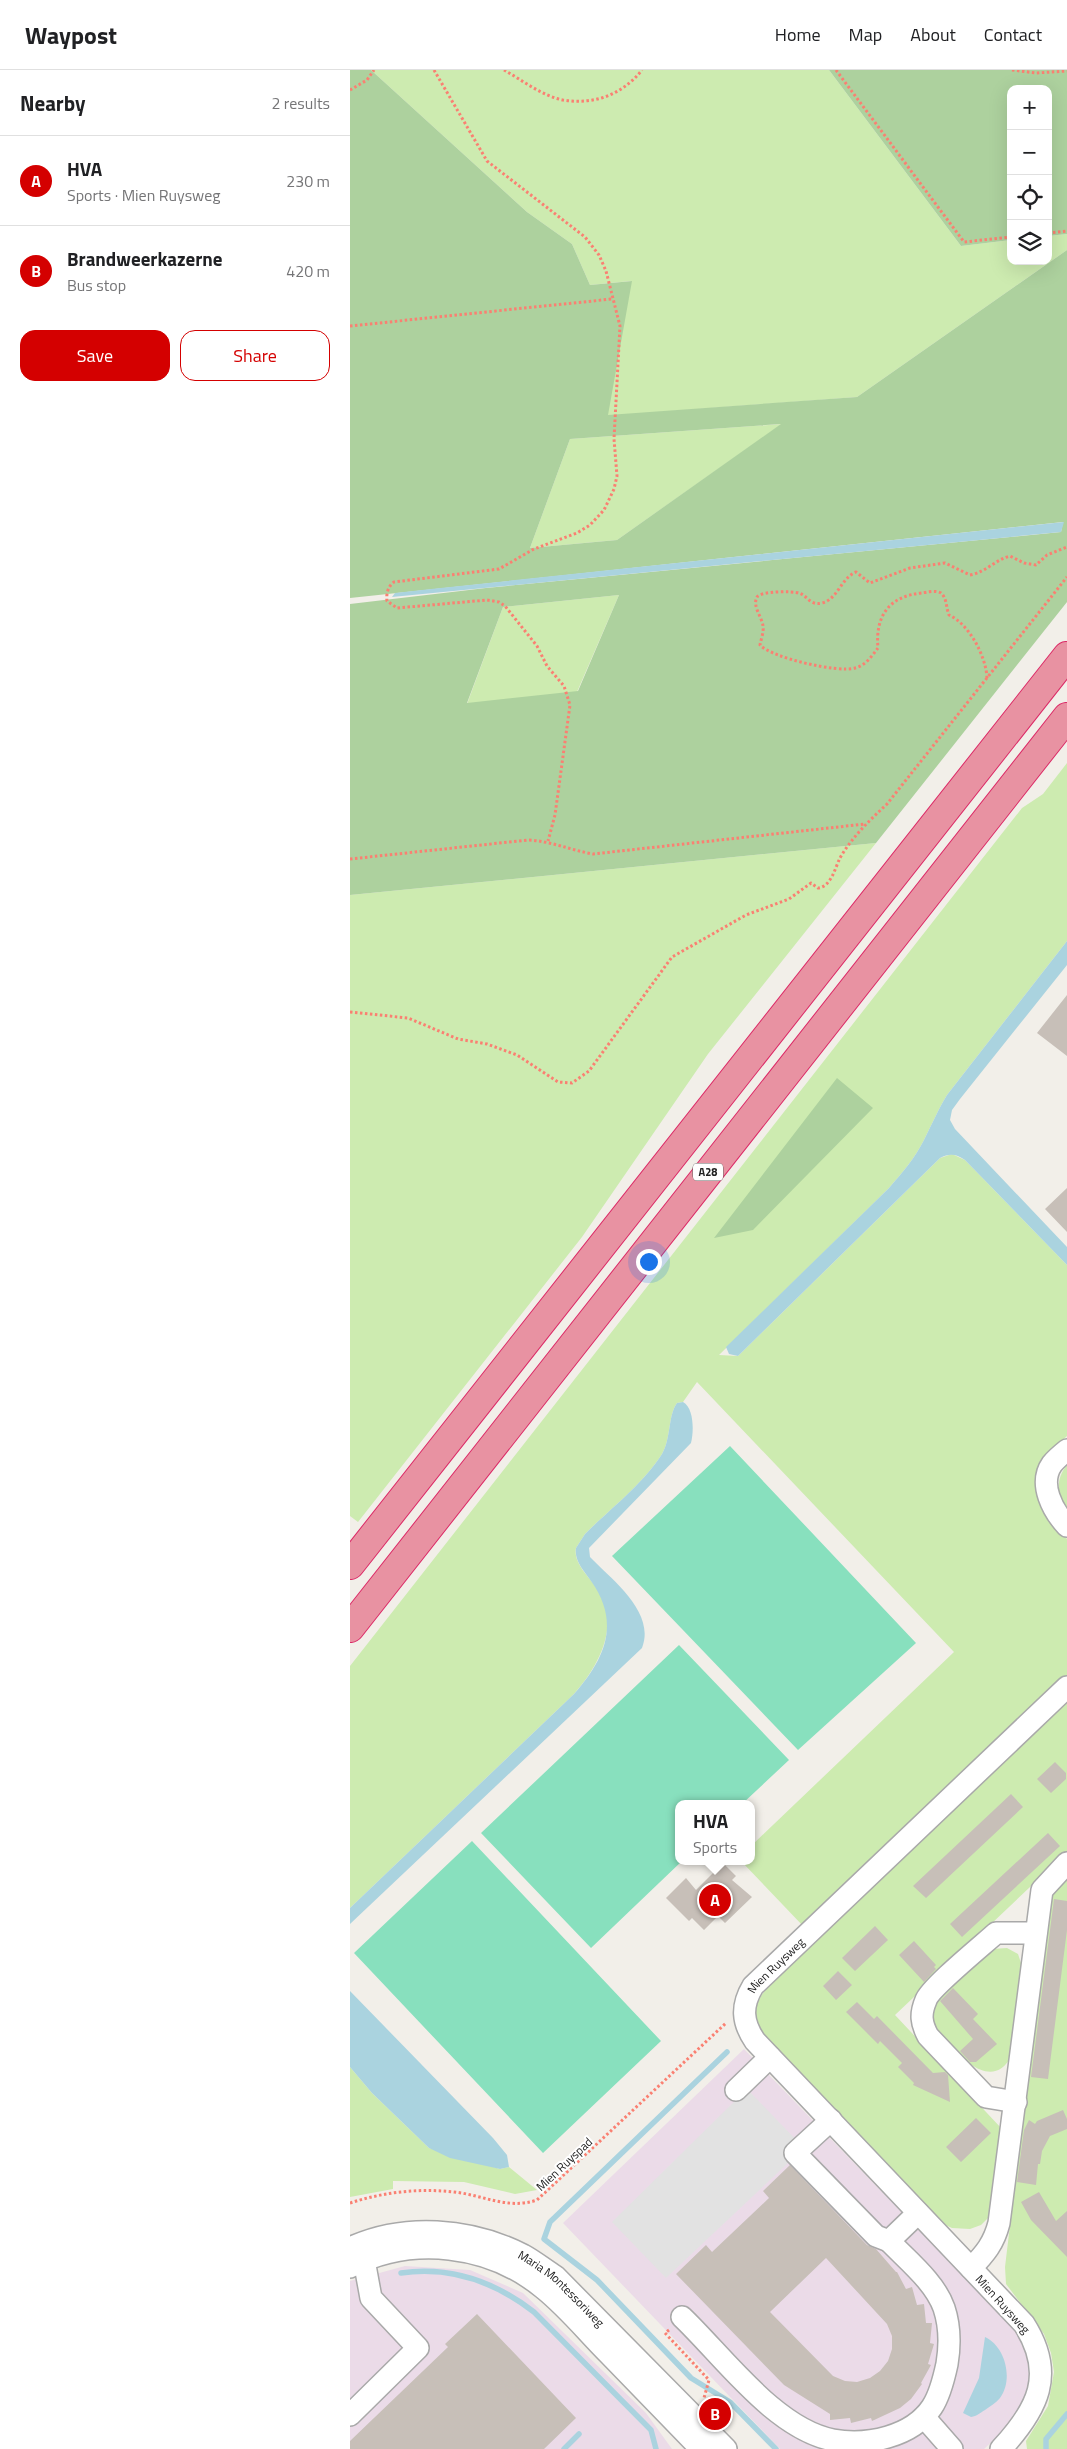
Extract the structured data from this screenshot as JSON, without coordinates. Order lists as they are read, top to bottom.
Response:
{
  "streets": {
    "highway": ["A28"],
    "street": ["Mien Ruysweg", "Maria Montessoriweg"],
    "path": ["Mien Ruyspad"]
  },
  "crossings": [
    ["Mien Ruysweg", "Mien Ruyspad"]
  ],
  "page": {
    "header": "Waypost",
    "nav": [
      "Home",
      "Map",
      "About",
      "Contact"
    ],
    "heading": ["Nearby", "2 results"],
    "map_buttons": ["+", "−"],
    "list": [
      {
        "mark": "A",
        "name": "HVA",
        "note": "Sports · Mien Ruysweg",
        "value": "230 m"
      },
      {
        "mark": "B",
        "name": "Brandweerkazerne",
        "note": "Bus stop",
        "value": "420 m"
      }
    ],
    "buttons": ["Save", "Share"],
    "popup": ["HVA", "Sports"],
    "pins": ["A", "B"]
  }
}
